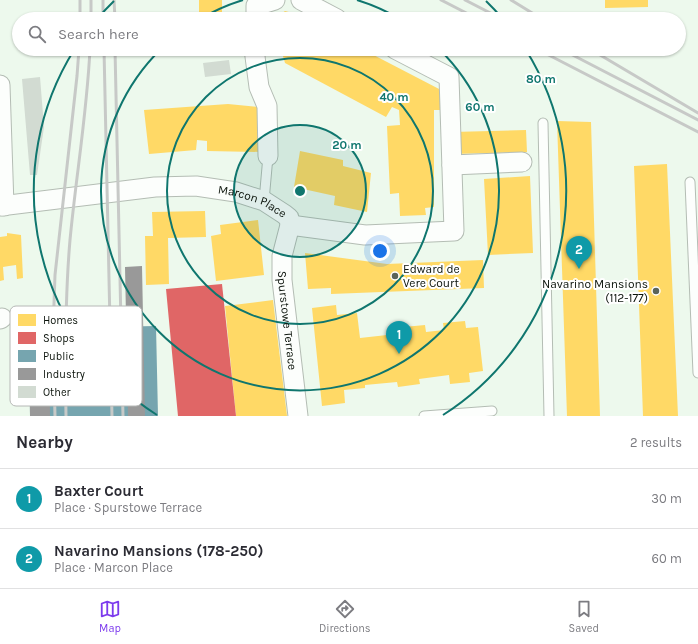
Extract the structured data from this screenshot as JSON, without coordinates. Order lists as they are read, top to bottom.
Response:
{
  "streets": {
    "street": ["Marcon Place", "Spurstowe Terrace"]
  },
  "crossings": [
    ["Marcon Place", "Spurstowe Terrace"]
  ],
  "places": ["Edward de Vere Court", "Navarino Mansions (112-177)"],
  "legend": [
    "Homes",
    "Shops",
    "Public",
    "Industry",
    "Other"
  ],
  "page": {
    "search": "Search here",
    "pins": ["2", "1"],
    "heading": ["Nearby", "2 results"],
    "list": [
      {
        "mark": "1",
        "name": "Baxter Court",
        "note": "Place · Spurstowe Terrace",
        "value": "30 m"
      },
      {
        "mark": "2",
        "name": "Navarino Mansions (178-250)",
        "note": "Place · Marcon Place",
        "value": "60 m"
      }
    ],
    "nav": ["Map", "Directions", "Saved"]
  },
  "rings": [
    "80 m",
    "40 m",
    "60 m",
    "20 m"
  ]
}
